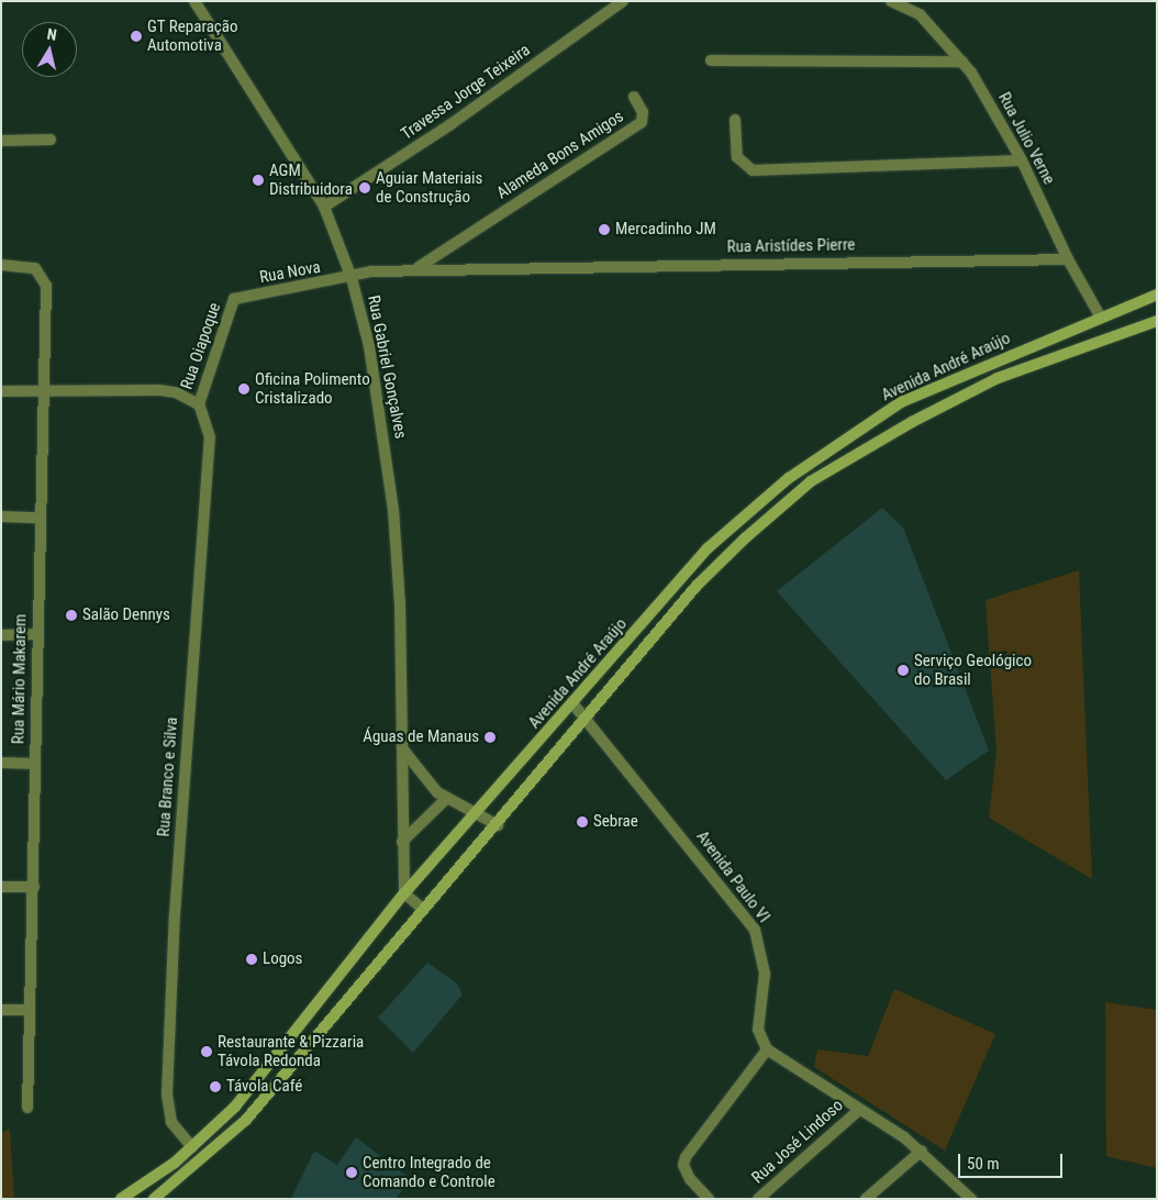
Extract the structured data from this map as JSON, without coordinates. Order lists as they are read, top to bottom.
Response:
{
  "streets": {
    "main road": ["Avenida André Araújo"],
    "street": [
      "Travessa Jorge Teixeira",
      "Rua Julio Verne",
      "Alameda Bons Amigos",
      "Rua Aristídes Pierre",
      "Rua Nova",
      "Rua Oiapoque",
      "Rua Gabriel Gonçalves",
      "Rua Mário Makarem",
      "Rua Branco e Silva",
      "Avenida Paulo VI",
      "Rua José Lindoso"
    ]
  },
  "crossings": [
    ["Travessa Jorge Teixeira", "Rua Gabriel Gonçalves"],
    ["Rua Julio Verne", "Rua Aristídes Pierre"],
    ["Rua Julio Verne", "Avenida André Araújo"],
    ["Alameda Bons Amigos", "Rua Aristídes Pierre"],
    ["Rua Aristídes Pierre", "Rua Nova"],
    ["Rua Aristídes Pierre", "Rua Gabriel Gonçalves"],
    ["Rua Nova", "Rua Oiapoque"],
    ["Rua Nova", "Rua Gabriel Gonçalves"],
    ["Rua Oiapoque", "Rua Branco e Silva"],
    ["Rua Gabriel Gonçalves", "Avenida André Araújo"],
    ["Avenida André Araújo", "Rua Branco e Silva"],
    ["Avenida André Araújo", "Avenida Paulo VI"]
  ],
  "places": [
    "GT Reparação Automotiva",
    "AGM Distribuidora",
    "Aguiar Materiais de Construção",
    "Mercadinho JM",
    "Oficina Polimento Cristalizado",
    "Salão Dennys",
    "Serviço Geológico do Brasil",
    "Águas de Manaus",
    "Sebrae",
    "Logos",
    "Restaurante & Pizzaria Távola Redonda",
    "Távola Café",
    "Centro Integrado de Comando e Controle"
  ],
  "scale_bar": "50 m",
  "north": "top"
}
